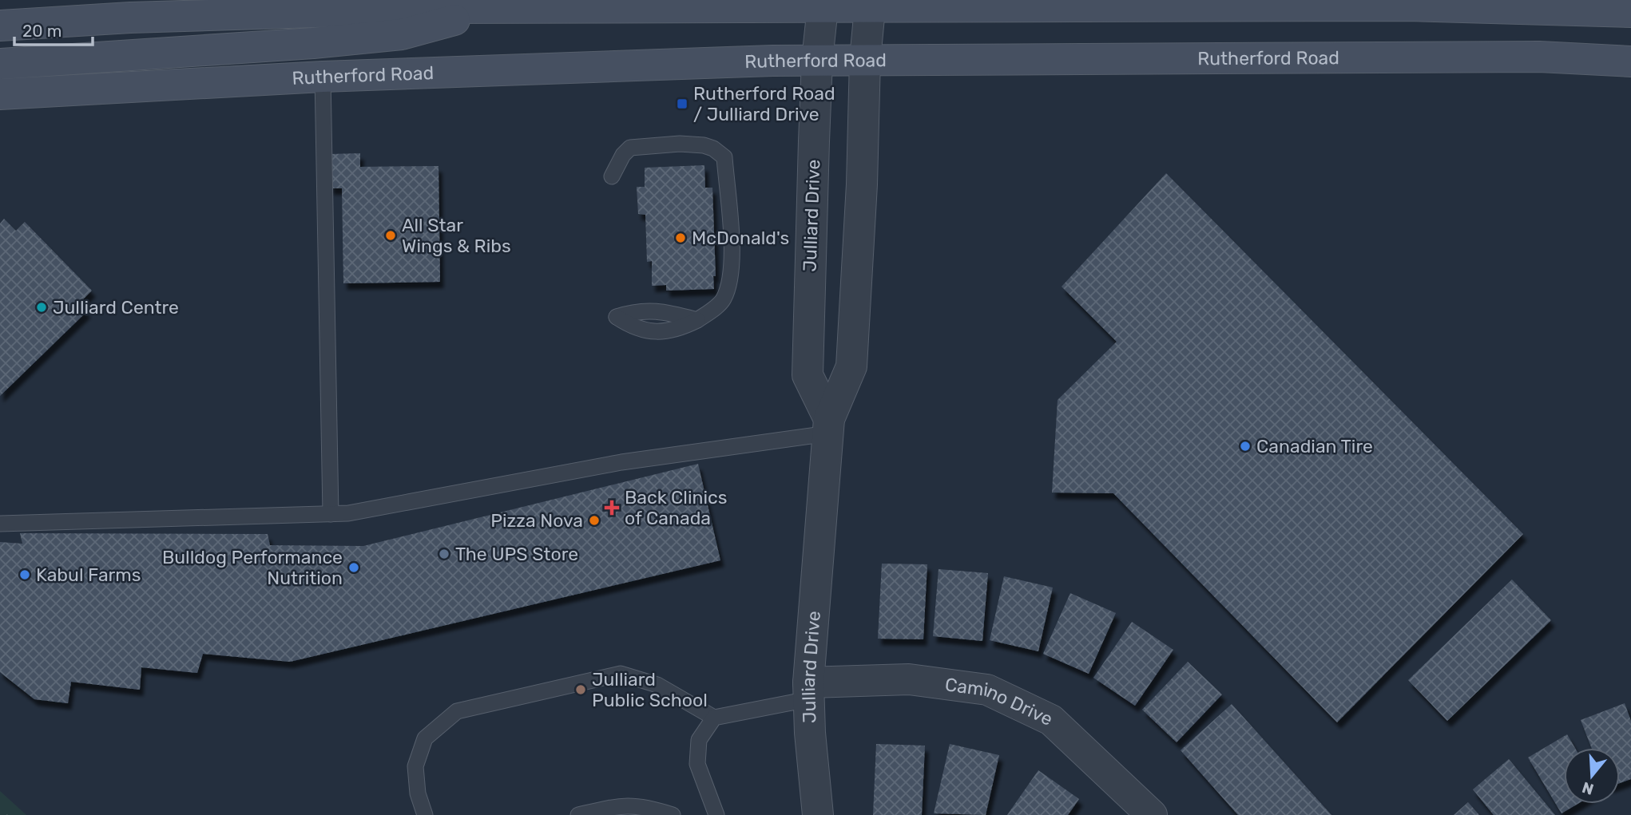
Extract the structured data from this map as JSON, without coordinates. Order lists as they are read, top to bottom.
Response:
{
  "streets": {
    "main road": ["Rutherford Road"],
    "street": ["Julliard Drive", "Camino Drive"]
  },
  "crossings": [
    ["Rutherford Road", "Julliard Drive"],
    ["Julliard Drive", "Camino Drive"]
  ],
  "places": {
    "transit": ["Rutherford Road / Julliard Drive"],
    "other": [
      "All Star Wings & Ribs",
      "McDonald's",
      "Julliard Centre",
      "Canadian Tire",
      "Pizza Nova",
      "The UPS Store",
      "Bulldog Performance Nutrition",
      "Kabul Farms",
      "Julliard Public School"
    ],
    "health": ["Back Clinics of Canada"]
  },
  "scale_bar": "20 m",
  "north": "bottom"
}
